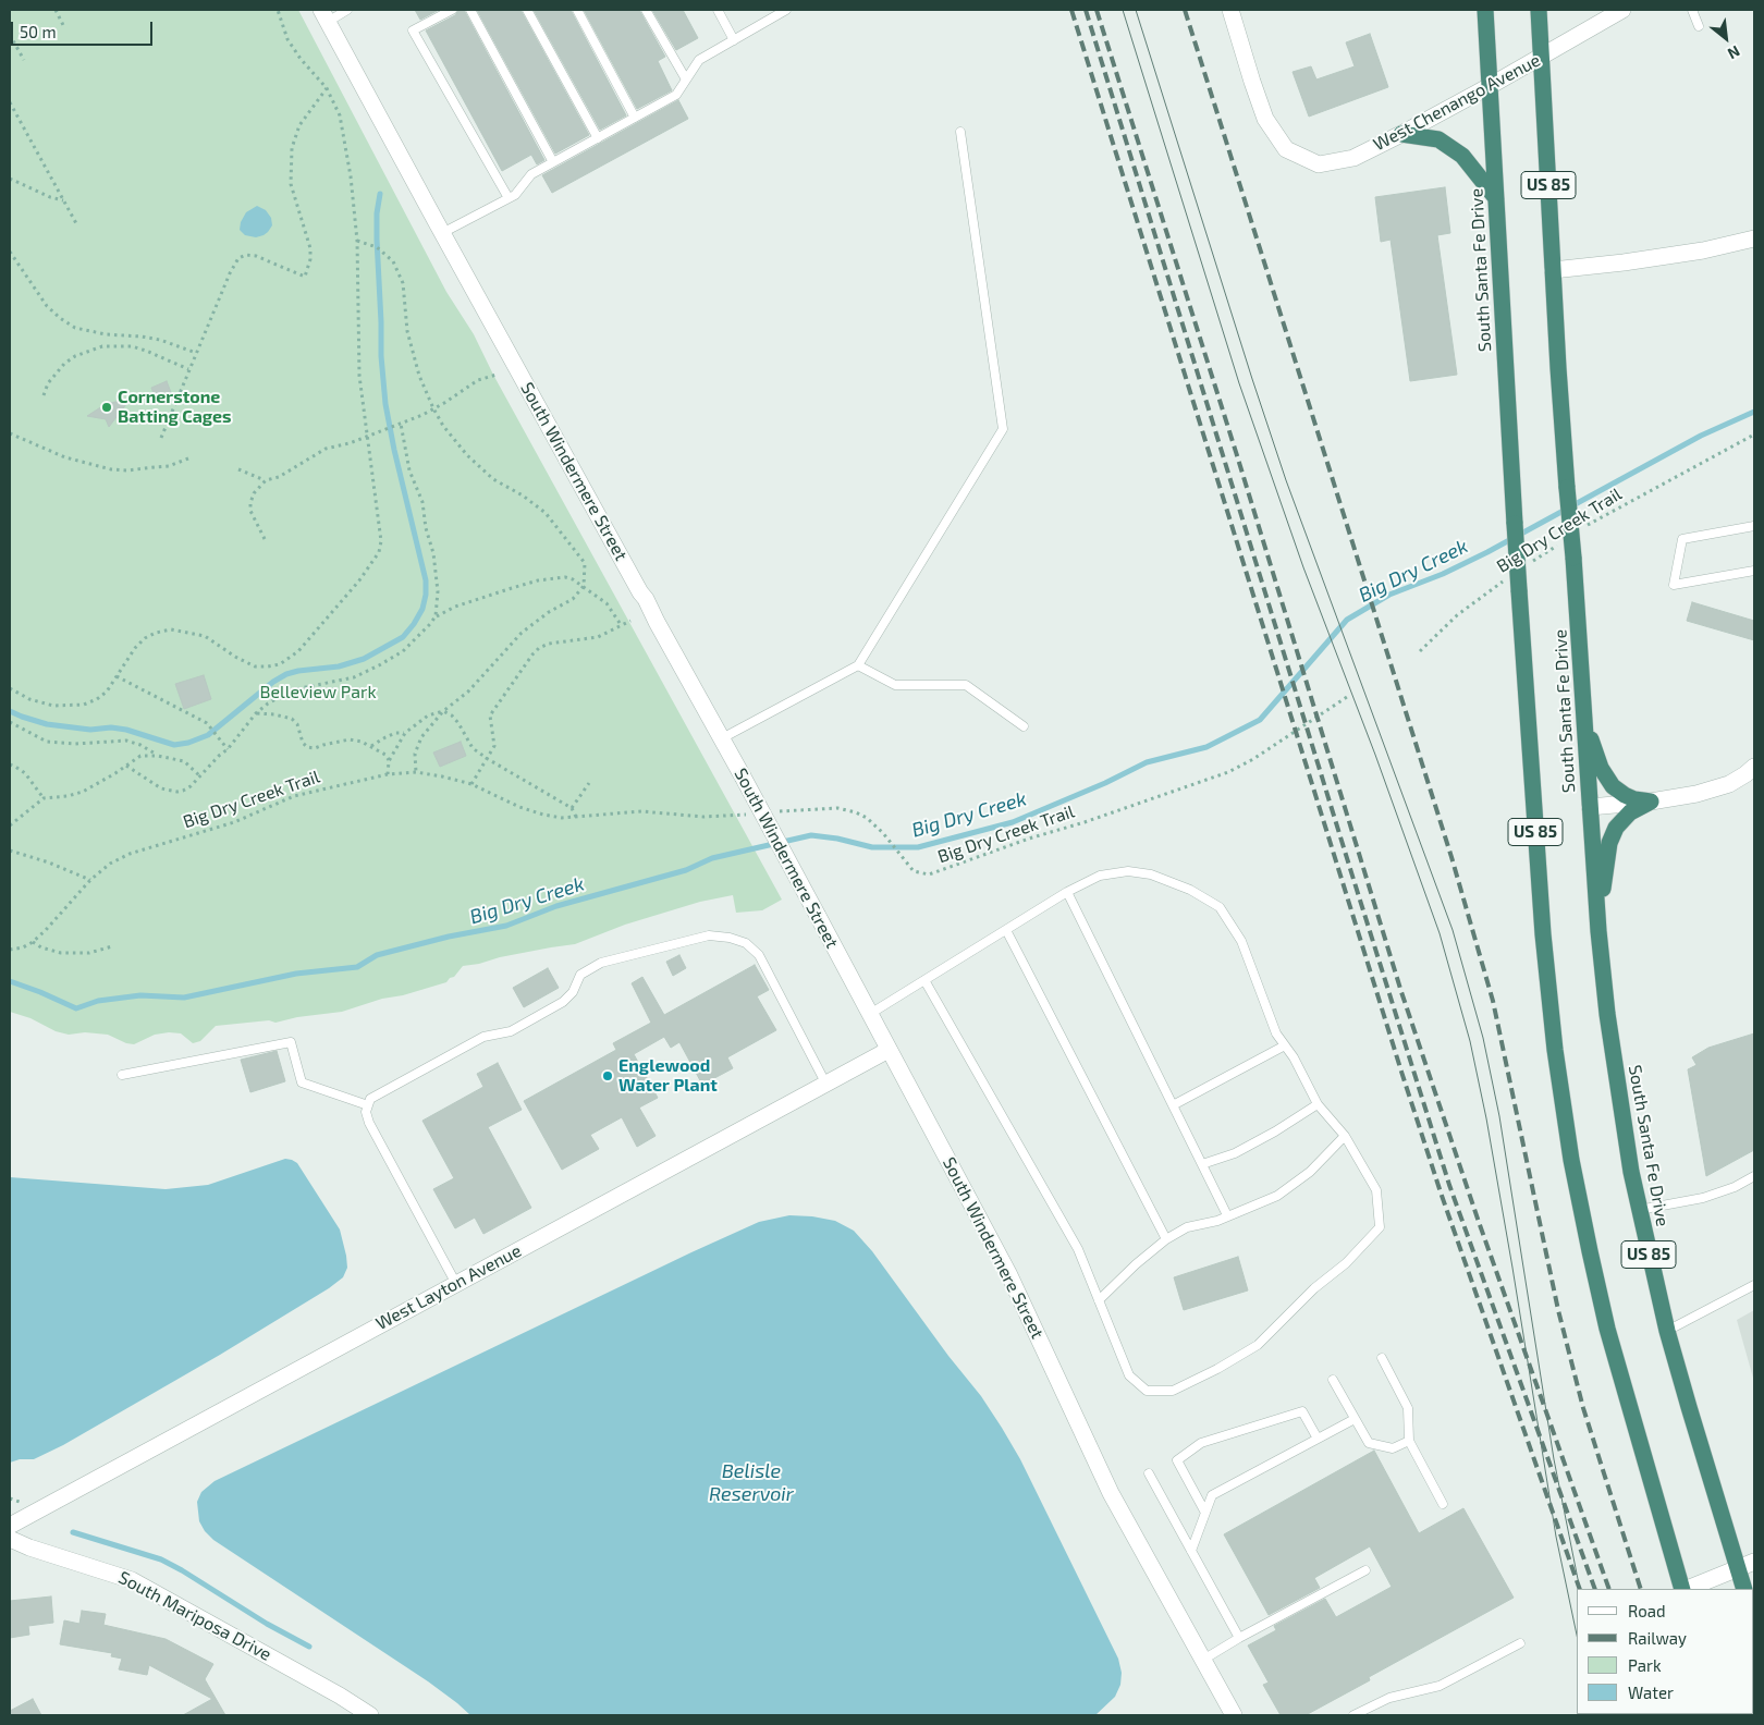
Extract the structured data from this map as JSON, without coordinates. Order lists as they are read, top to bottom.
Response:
{
  "streets": {
    "highway": ["US 85", "South Santa Fe Drive"],
    "street": [
      "West Chenango Avenue",
      "South Windermere Street",
      "West Layton Avenue",
      "South Mariposa Drive"
    ],
    "path": ["Big Dry Creek Trail"]
  },
  "crossings": [
    ["West Chenango Avenue", "South Santa Fe Drive"],
    ["South Santa Fe Drive", "Big Dry Creek Trail"],
    ["South Windermere Street", "West Layton Avenue"]
  ],
  "water": ["Big Dry Creek", "Belisle Reservoir"],
  "parks": ["Belleview Park"],
  "places": ["Cornerstone Batting Cages", "Englewood Water Plant"],
  "legend": [
    "Road",
    "Railway",
    "Park",
    "Water"
  ],
  "scale_bar": "50 m",
  "north": "bottom right"
}
